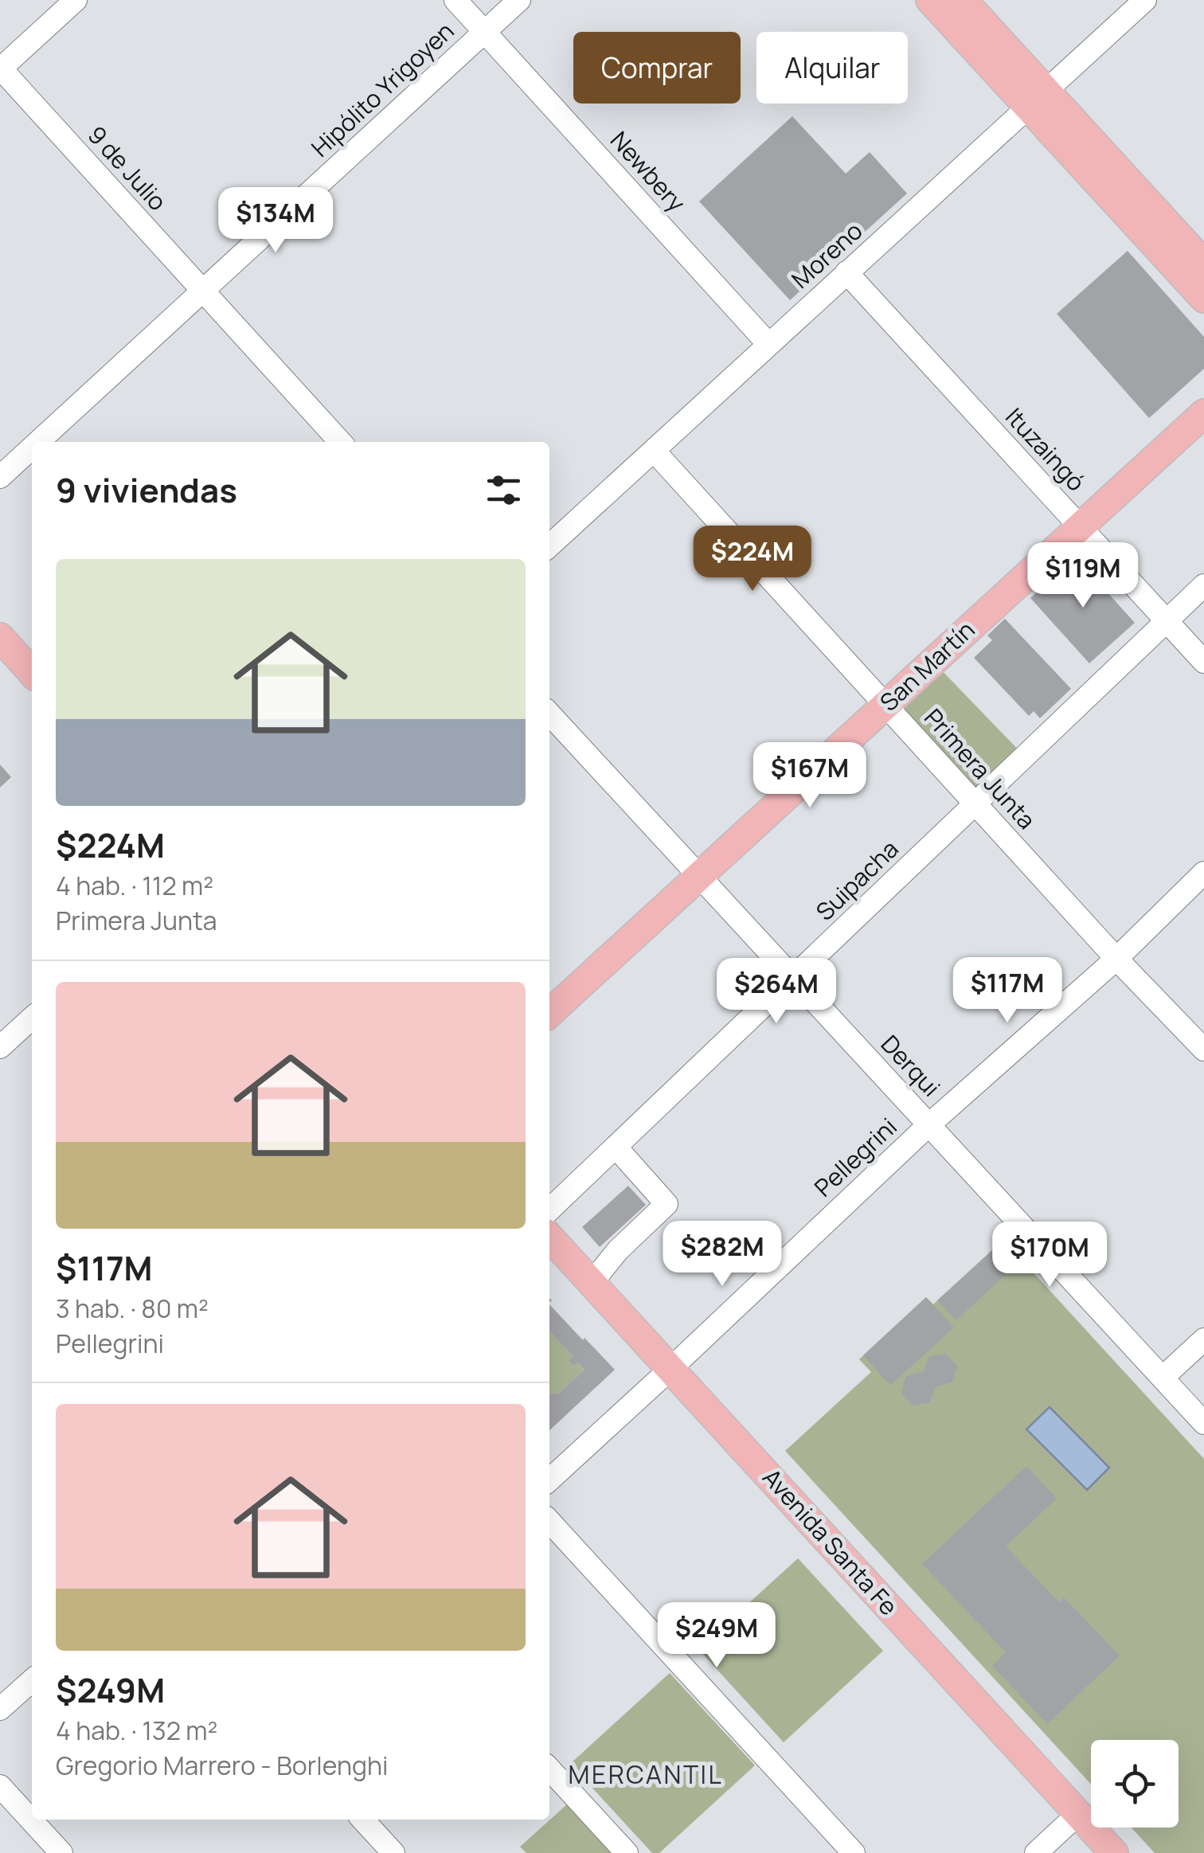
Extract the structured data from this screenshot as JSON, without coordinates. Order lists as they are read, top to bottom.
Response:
{
  "streets": {
    "main road": ["San Martín", "Avenida Santa Fe"],
    "street": [
      "Hipólito Yrigoyen",
      "9 de Julio",
      "Newbery",
      "Moreno",
      "Ituzaingó",
      "Primera Junta",
      "Suipacha",
      "Derqui",
      "Pellegrini"
    ]
  },
  "crossings": [
    ["Hipólito Yrigoyen", "9 de Julio"],
    ["Hipólito Yrigoyen", "Newbery"],
    ["Newbery", "Moreno"],
    ["Moreno", "Ituzaingó"],
    ["Moreno", "Primera Junta"],
    ["Ituzaingó", "San Martín"],
    ["Ituzaingó", "Suipacha"],
    ["San Martín", "Primera Junta"],
    ["San Martín", "Derqui"],
    ["Primera Junta", "Suipacha"],
    ["Primera Junta", "Pellegrini"],
    ["Suipacha", "Derqui"],
    ["Derqui", "Pellegrini"],
    ["Pellegrini", "Avenida Santa Fe"]
  ],
  "districts": ["MERCANTIL"],
  "page": {
    "chip": ["Comprar", "Alquilar"],
    "price": [
      "$134M",
      "$224M",
      "$119M",
      "$167M",
      "$117M",
      "$264M",
      "$282M",
      "$170M",
      "$249M"
    ],
    "heading": "9 viviendas",
    "list": [
      {
        "name": "$224M",
        "note": "4 hab. · 112 m² · Primera Junta"
      },
      {
        "name": "$117M",
        "note": "3 hab. · 80 m² · Pellegrini"
      },
      {
        "name": "$249M",
        "note": "4 hab. · 132 m² · Gregorio Marrero - Borlenghi"
      }
    ]
  }
}
